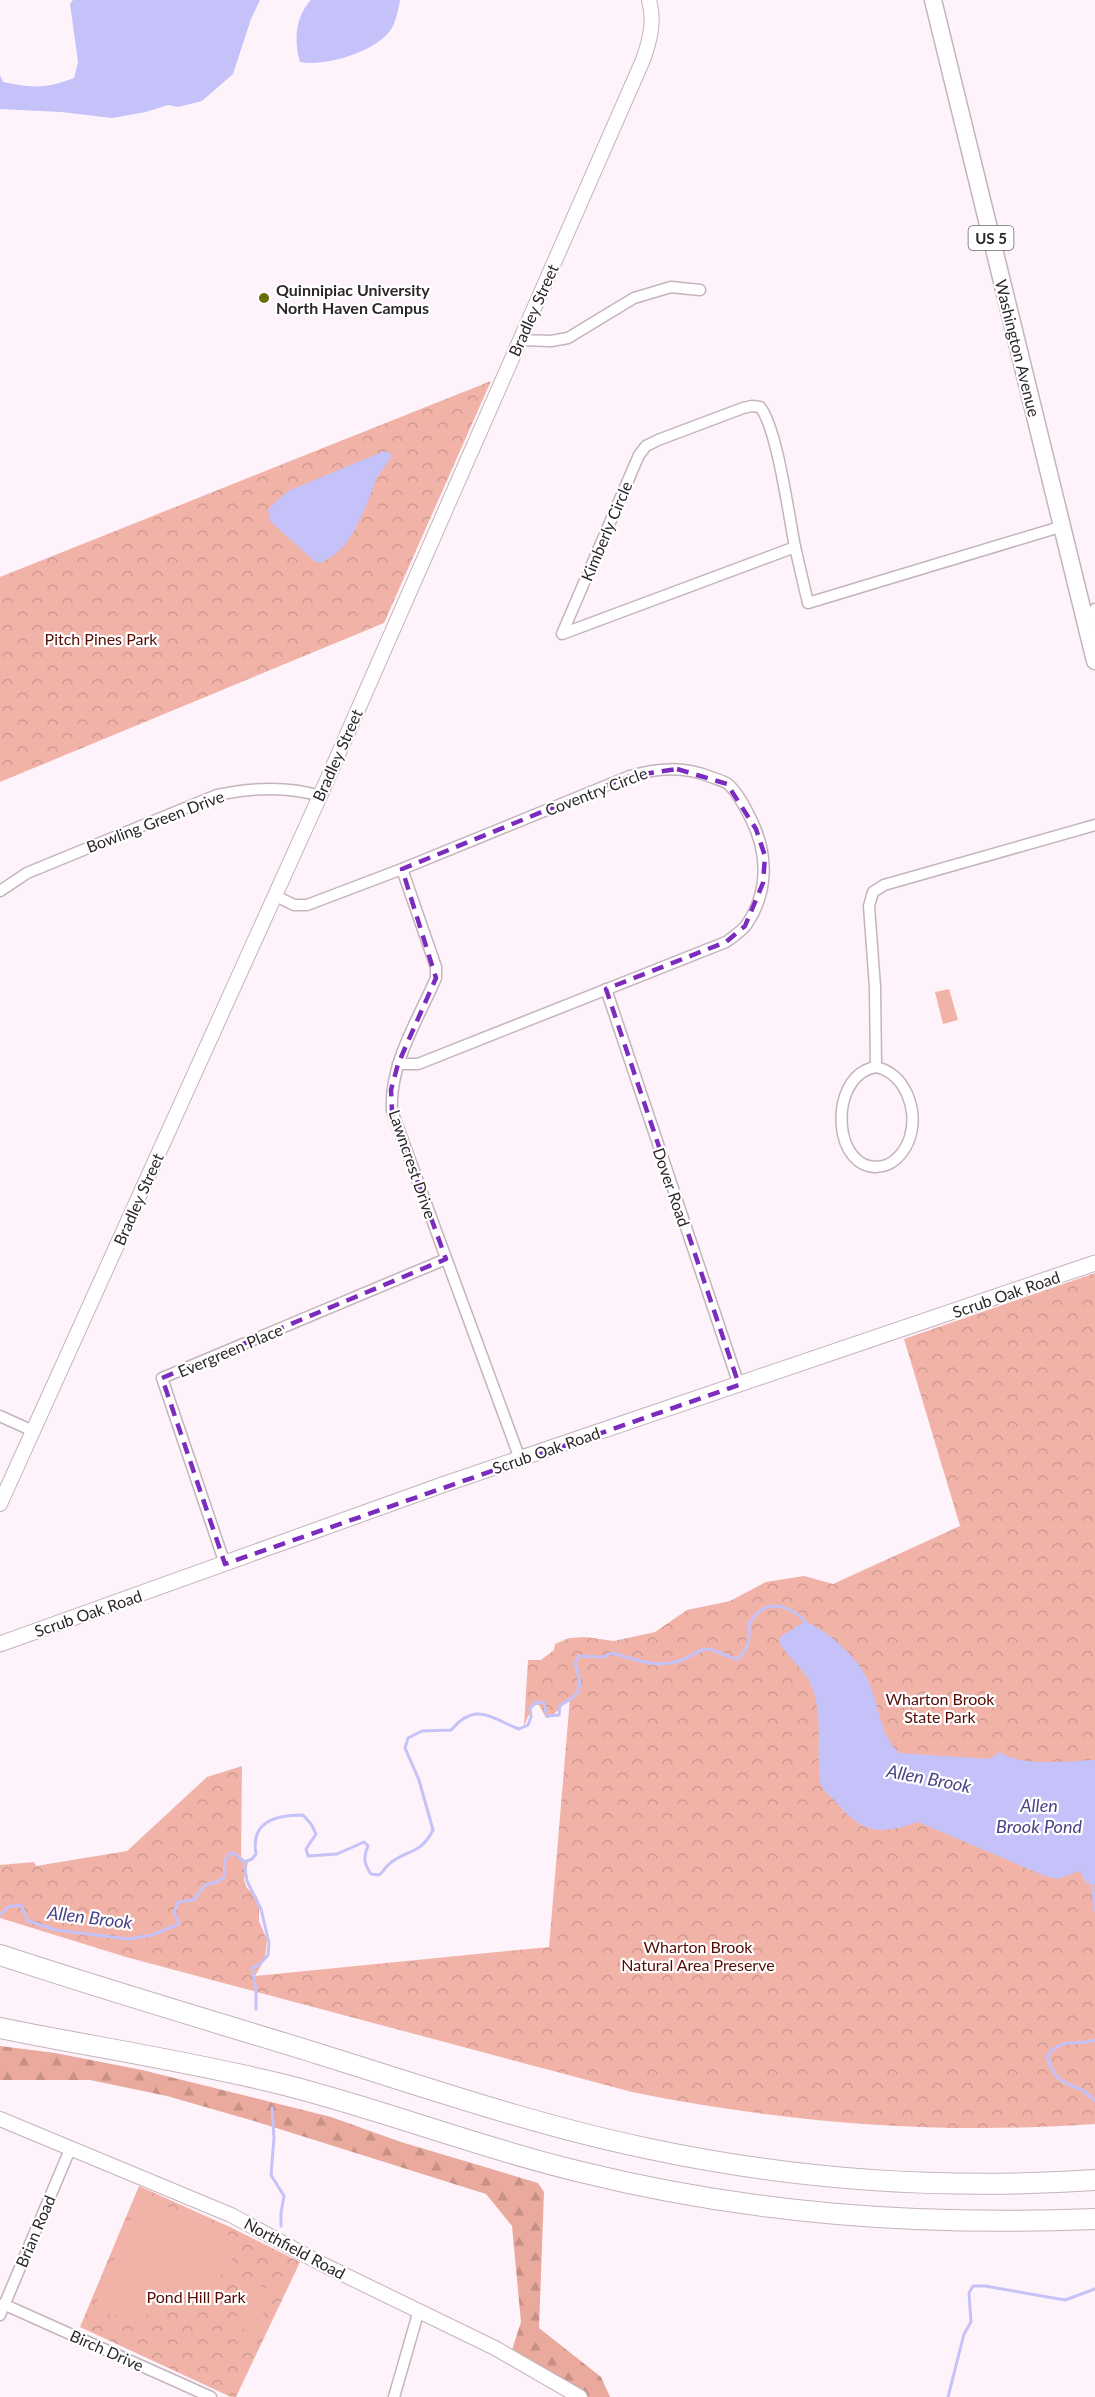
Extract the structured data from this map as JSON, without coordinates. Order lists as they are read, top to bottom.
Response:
{
  "streets": {
    "main road": ["US 5", "Washington Avenue", "Scrub Oak Road"],
    "street": [
      "Bradley Street",
      "Kimberly Circle",
      "Coventry Circle",
      "Bowling Green Drive",
      "Lawncrest Drive",
      "Dover Road",
      "Evergreen Place",
      "Brian Road",
      "Northfield Road",
      "Birch Drive"
    ]
  },
  "crossings": [
    ["Bradley Street", "Coventry Circle"],
    ["Bradley Street", "Bowling Green Drive"],
    ["Washington Avenue", "Kimberly Circle"],
    ["Coventry Circle", "Lawncrest Drive"],
    ["Coventry Circle", "Dover Road"],
    ["Lawncrest Drive", "Scrub Oak Road"],
    ["Lawncrest Drive", "Evergreen Place"],
    ["Dover Road", "Scrub Oak Road"],
    ["Scrub Oak Road", "Evergreen Place"],
    ["Brian Road", "Northfield Road"],
    ["Brian Road", "Birch Drive"]
  ],
  "water": ["Allen Brook", "Allen Brook Pond"],
  "parks": [
    "Pitch Pines Park",
    "Wharton Brook State Park",
    "Wharton Brook Natural Area Preserve",
    "Pond Hill Park"
  ],
  "places": ["Quinnipiac University North Haven Campus"]
}
